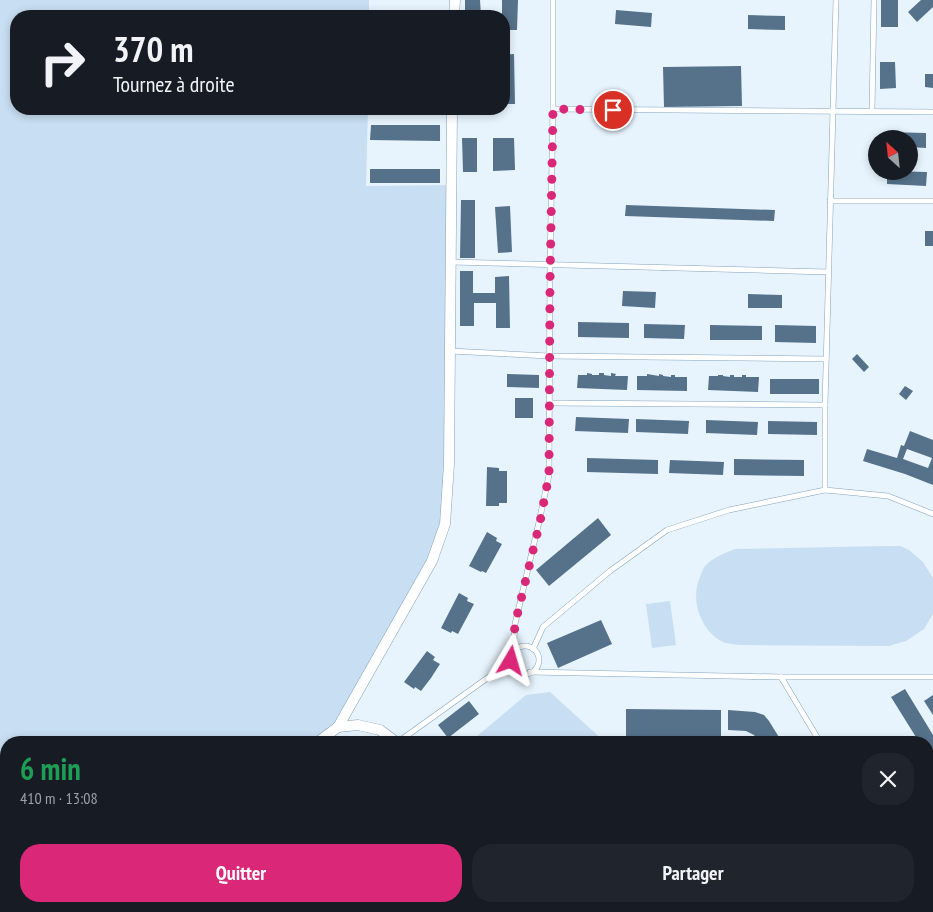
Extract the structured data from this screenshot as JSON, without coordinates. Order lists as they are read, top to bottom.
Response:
{
  "north": "top left",
  "page": {
    "turn": ["370 m", "Tournez à droite"],
    "heading": ["6 min", "410 m · 13:08"],
    "buttons": ["Quitter", "Partager"]
  }
}
